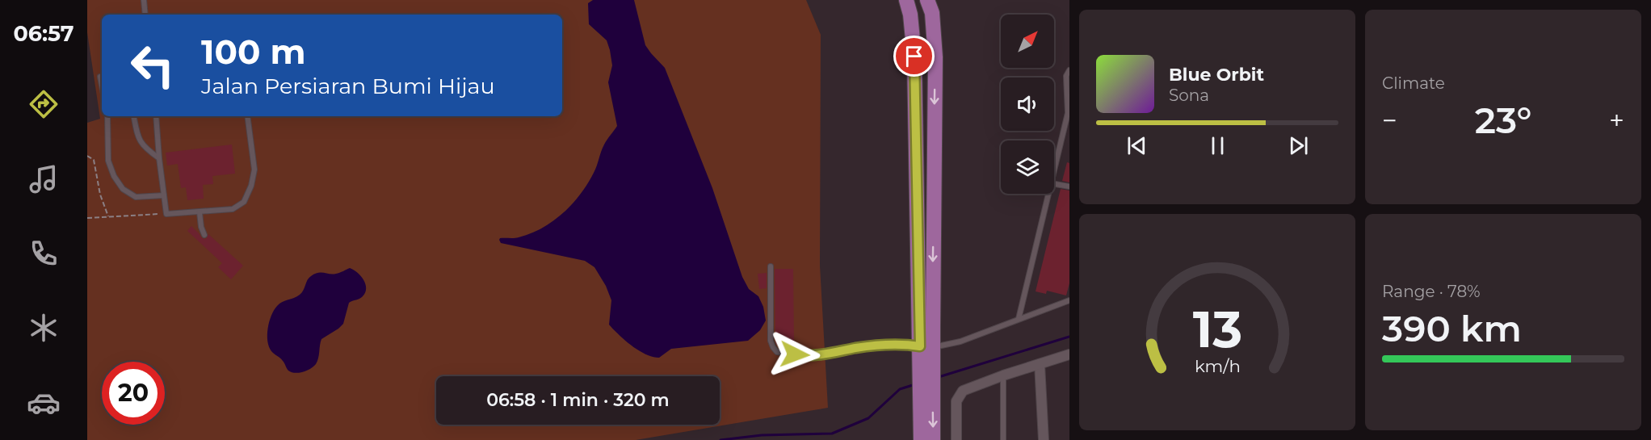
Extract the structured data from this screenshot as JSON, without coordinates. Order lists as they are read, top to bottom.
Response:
{
  "north": "top right",
  "page": {
    "tabs": "06:57",
    "tile": [
      "Climate",
      ["Range · 78%", "390 km"]
    ],
    "turn": ["100 m", "Jalan Persiaran Bumi Hijau"],
    "song": ["Blue Orbit", "Sona"],
    "heat": ["−", "23°", "+"],
    "limit": "20",
    "trip": "06:58 · 1 min · 320 m",
    "gauge": ["13", "km/h"]
  }
}
